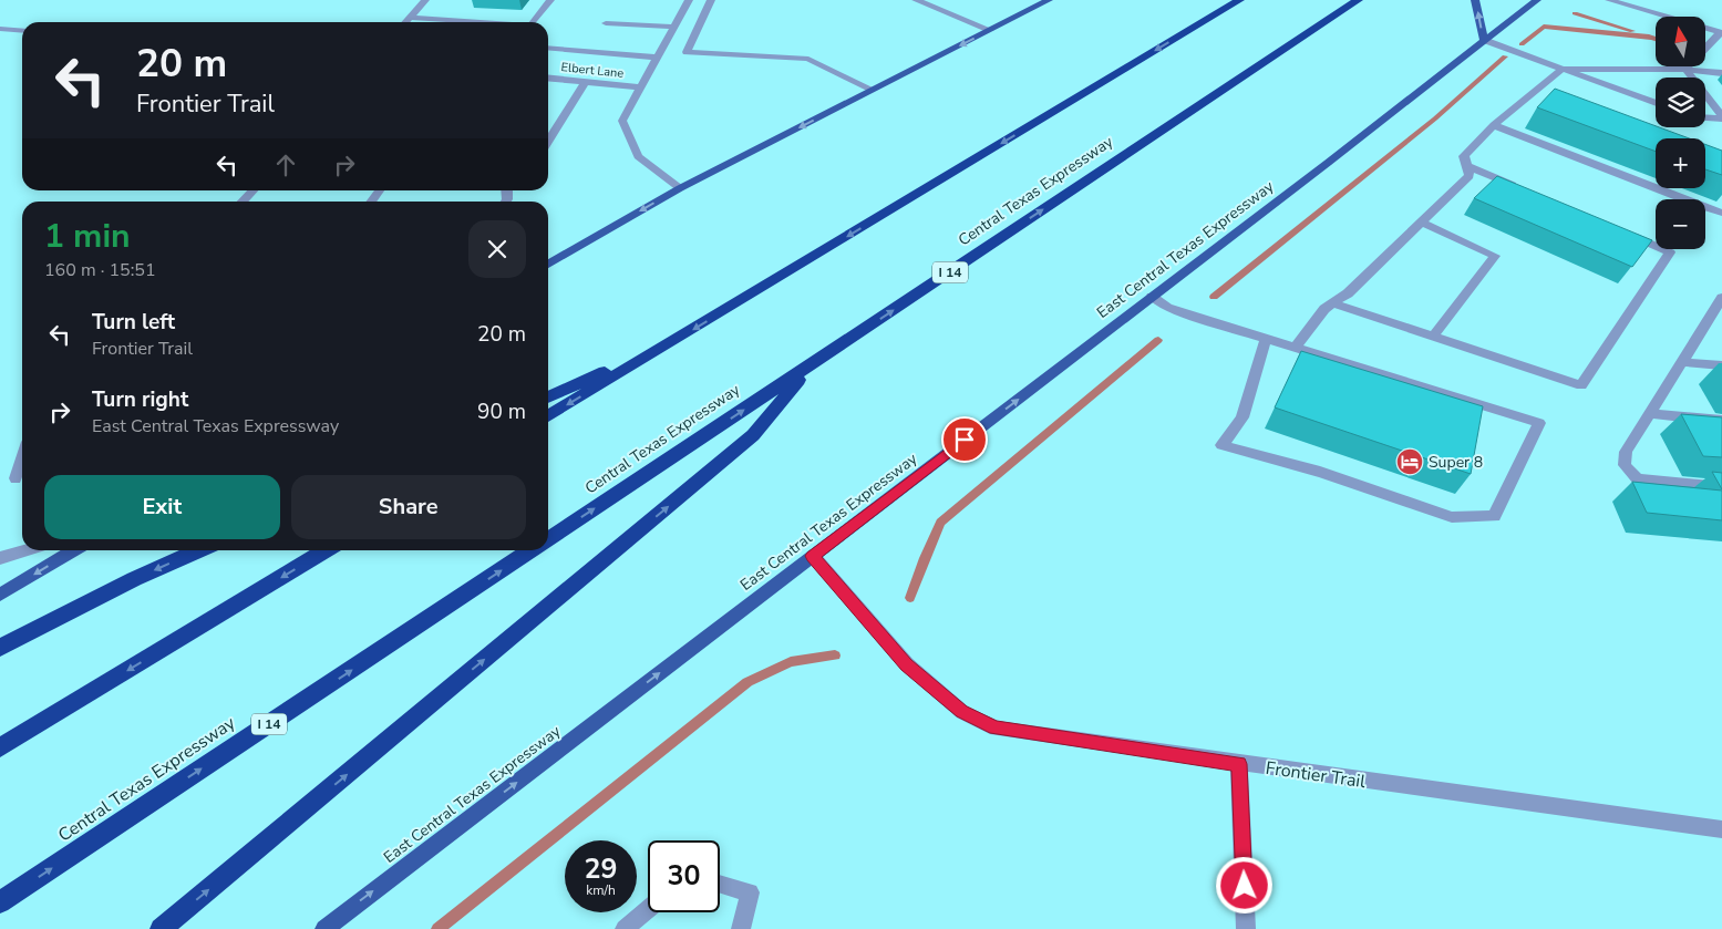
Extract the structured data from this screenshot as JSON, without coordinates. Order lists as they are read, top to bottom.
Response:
{
  "streets": {
    "highway": ["Central Texas Expressway", "I 14"],
    "main road": ["East Central Texas Expressway"],
    "street": ["Elbert Lane", "Frontier Trail"]
  },
  "crossings": [
    ["East Central Texas Expressway", "Frontier Trail"]
  ],
  "one_way": ["East Central Texas Expressway"],
  "places": {
    "hotel": ["Super 8"]
  },
  "north": "top",
  "page": {
    "map_buttons": ["+", "−"],
    "turn": ["20 m", "Frontier Trail"],
    "heading": ["1 min", "160 m · 15:51"],
    "list": [
      {
        "name": "Turn left",
        "note": "Frontier Trail",
        "value": "20 m"
      },
      {
        "name": "Turn right",
        "note": "East Central Texas Expressway",
        "value": "90 m"
      }
    ],
    "buttons": ["Exit", "Share"],
    "speed": "29 km/h",
    "limit": "30"
  }
}
